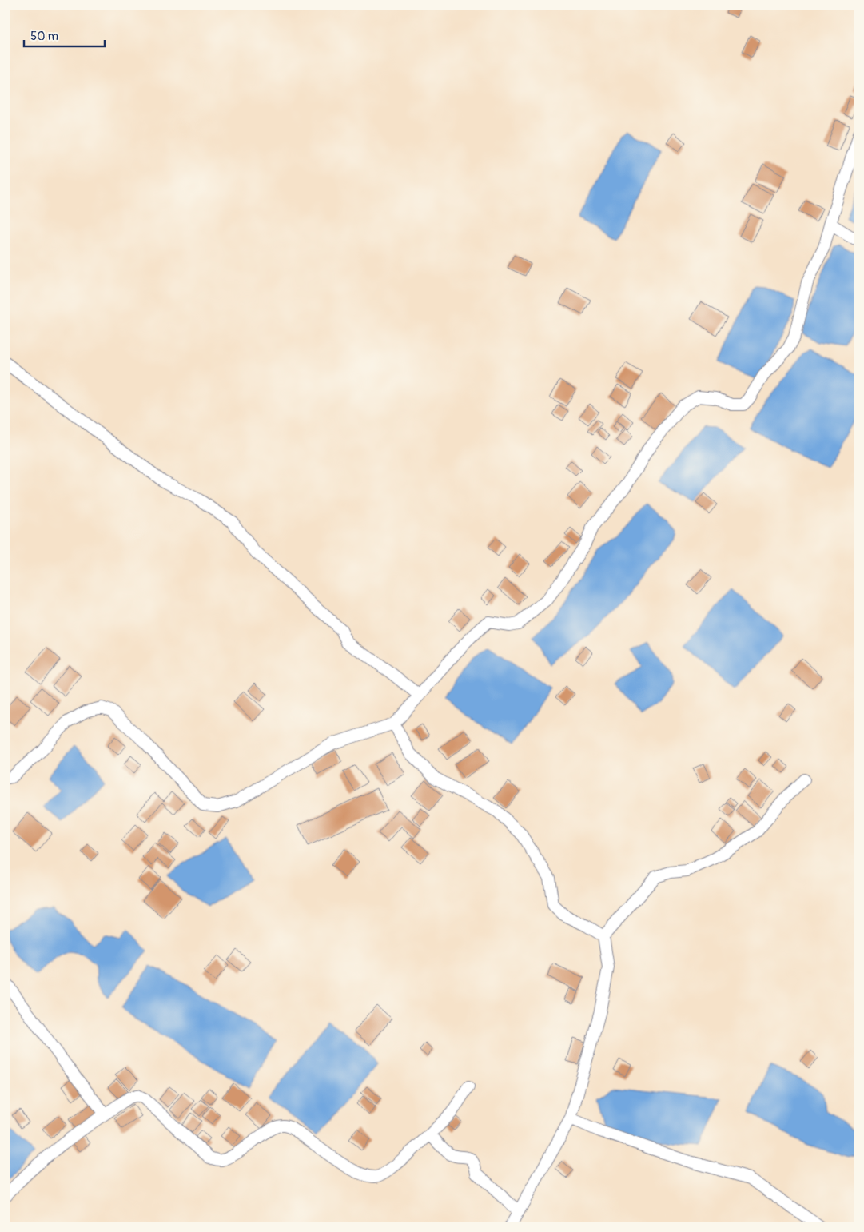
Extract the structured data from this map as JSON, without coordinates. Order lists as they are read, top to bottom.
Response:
{
  "scale_bar": "50 m"
}
